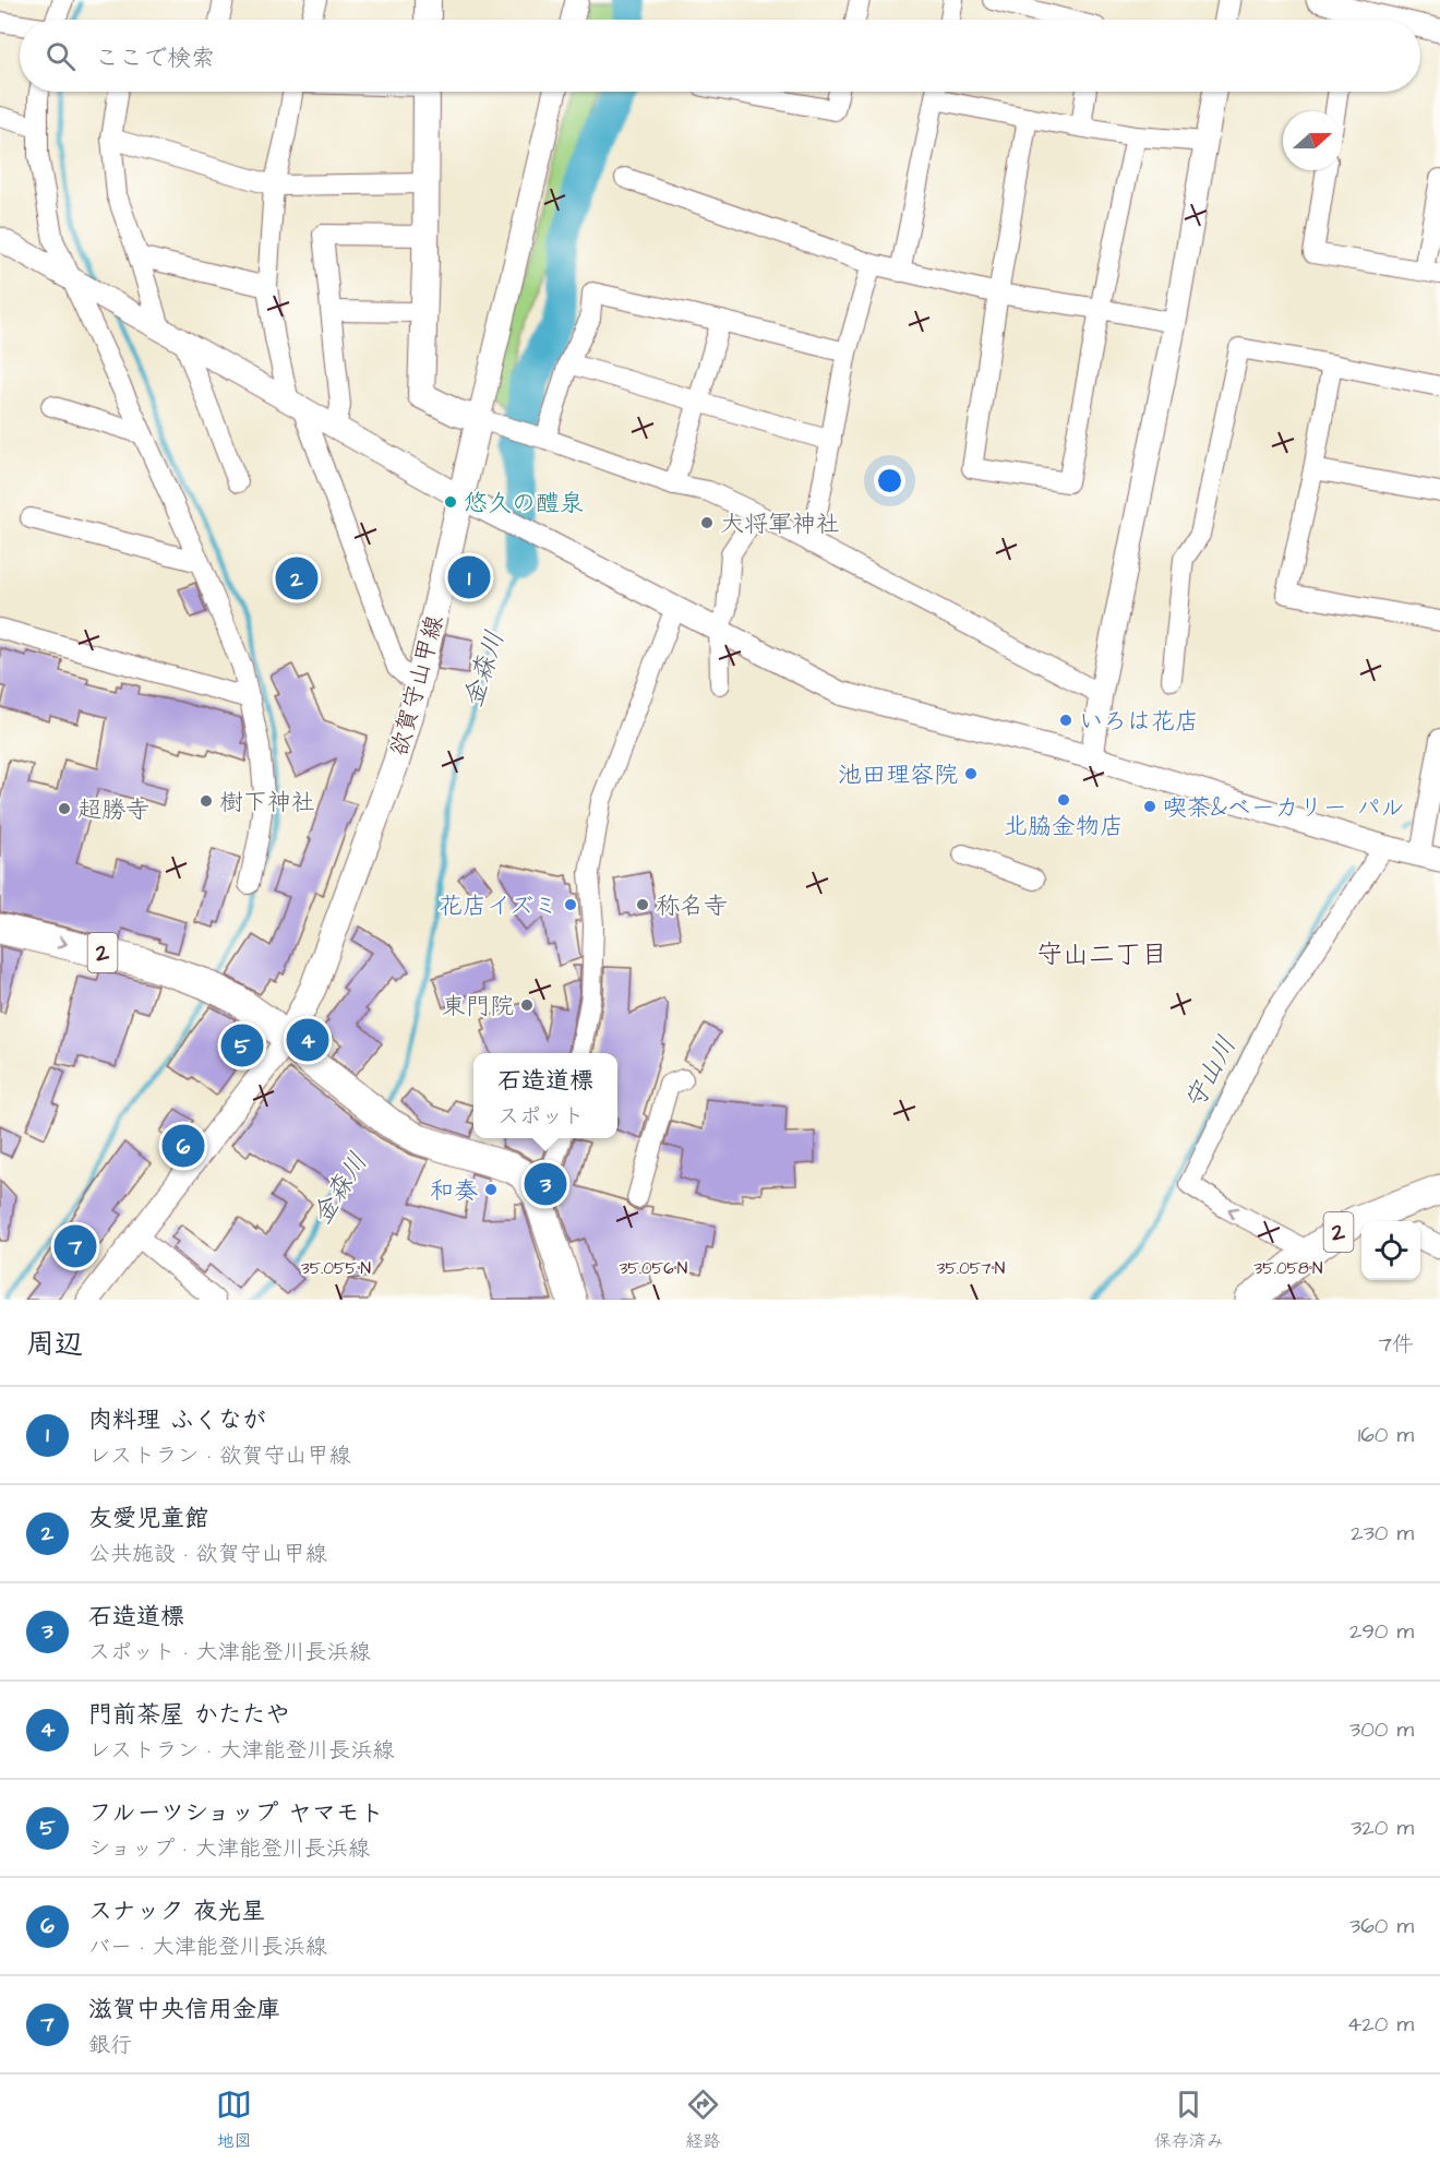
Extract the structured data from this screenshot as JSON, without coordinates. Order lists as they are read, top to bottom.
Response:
{
  "streets": {
    "main road": ["欲賀守山甲線", "2"]
  },
  "crossings": [
    ["欲賀守山甲線", "2"]
  ],
  "districts": ["守山二丁目"],
  "water": ["金森川", "守山川"],
  "places": [
    "悠久の醴泉",
    "大将軍神社",
    "いろは花店",
    "池田理容院",
    "北脇金物店",
    "樹下神社",
    "喫茶&ベーカリー パル",
    "超勝寺",
    "花店イズミ",
    "称名寺",
    "東門院",
    "和奏"
  ],
  "north": "right",
  "page": {
    "search": "ここで検索",
    "pins": [
      "1",
      "2",
      "4",
      "5",
      "6",
      "3",
      "7"
    ],
    "popup": ["石造道標", "スポット"],
    "heading": ["周辺", "7件"],
    "list": [
      {
        "mark": "1",
        "name": "肉料理 ふくなが",
        "note": "レストラン · 欲賀守山甲線",
        "value": "160 m"
      },
      {
        "mark": "2",
        "name": "友愛児童館",
        "note": "公共施設 · 欲賀守山甲線",
        "value": "230 m"
      },
      {
        "mark": "3",
        "name": "石造道標",
        "note": "スポット · 大津能登川長浜線",
        "value": "290 m"
      },
      {
        "mark": "4",
        "name": "門前茶屋 かたたや",
        "note": "レストラン · 大津能登川長浜線",
        "value": "300 m"
      },
      {
        "mark": "5",
        "name": "フルーツショップ ヤマモト",
        "note": "ショップ · 大津能登川長浜線",
        "value": "320 m"
      },
      {
        "mark": "6",
        "name": "スナック 夜光星",
        "note": "バー · 大津能登川長浜線",
        "value": "360 m"
      },
      {
        "mark": "7",
        "name": "滋賀中央信用金庫",
        "note": "銀行",
        "value": "420 m"
      }
    ],
    "nav": ["地図", "経路", "保存済み"]
  },
  "coordinates": [
    "35.055°N",
    "35.056°N",
    "35.057°N",
    "35.058°N"
  ]
}
